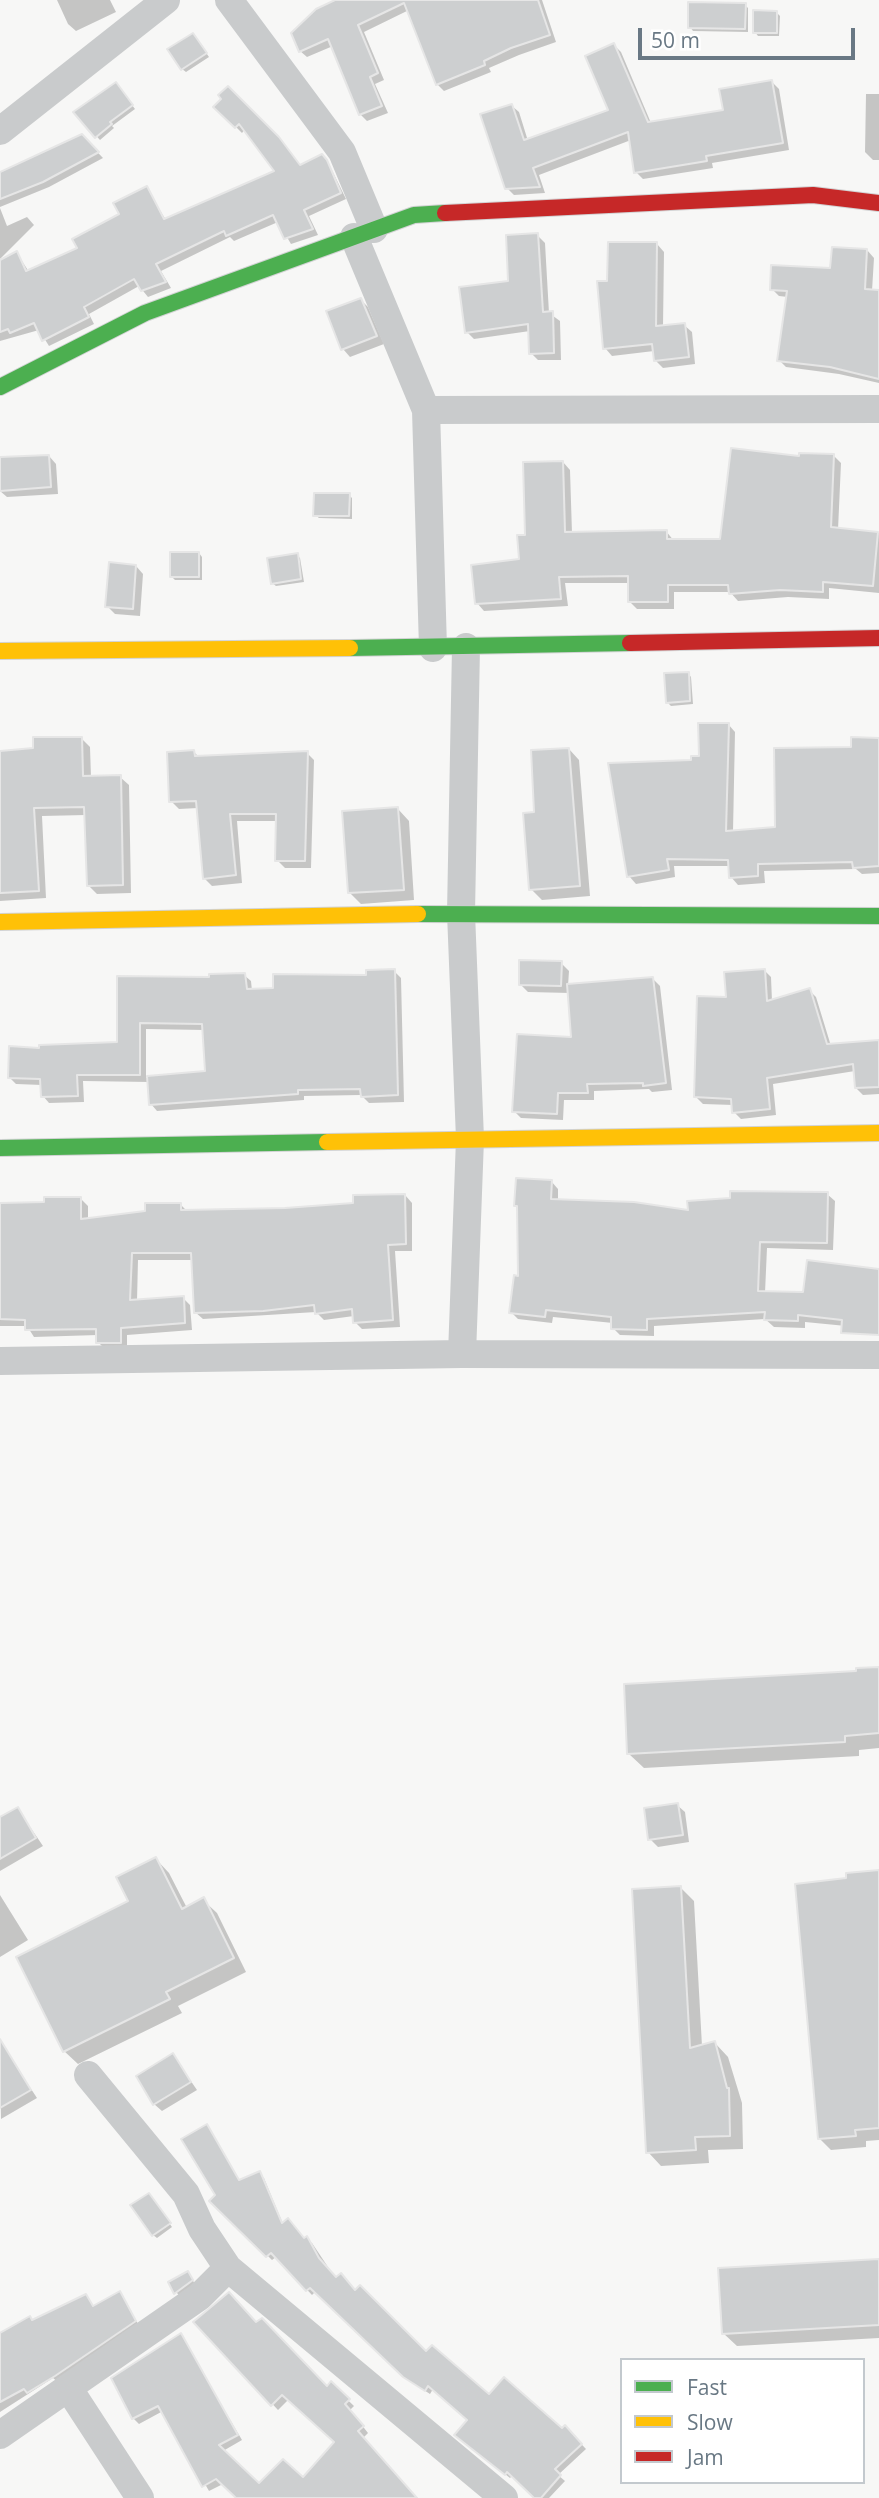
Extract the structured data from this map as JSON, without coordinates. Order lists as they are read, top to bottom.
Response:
{
  "legend": ["Fast", "Slow", "Jam"],
  "scale_bar": "50 m"
}
